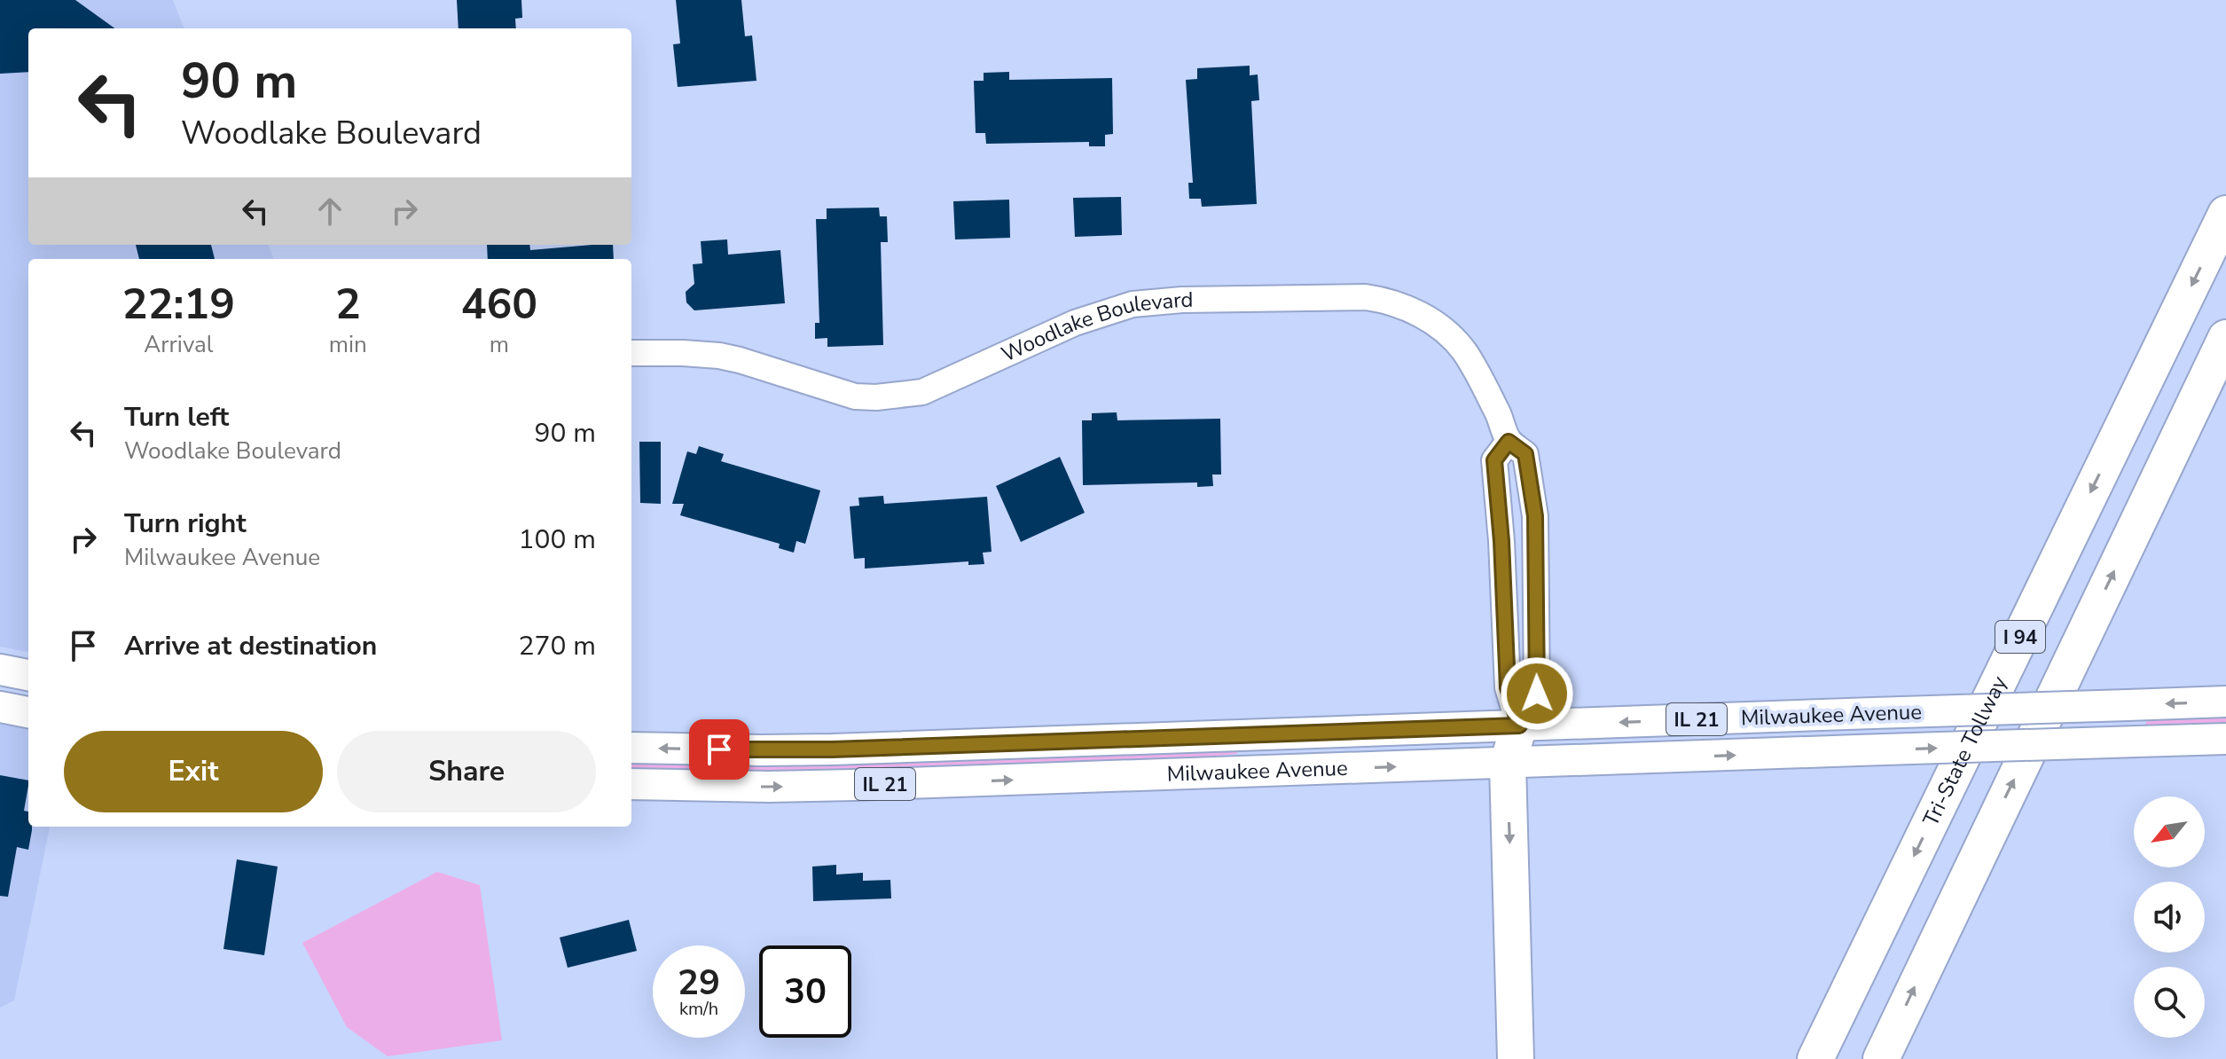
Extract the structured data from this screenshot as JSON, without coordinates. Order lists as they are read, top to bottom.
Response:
{
  "streets": {
    "highway": ["I 94", "Tri-State Tollway"],
    "main road": ["Milwaukee Avenue", "IL 21"],
    "street": ["Woodlake Boulevard"]
  },
  "crossings": [
    ["Woodlake Boulevard", "Milwaukee Avenue"]
  ],
  "north": "bottom left",
  "page": {
    "turn": ["90 m", "Woodlake Boulevard"],
    "eta": [
      "22:19",
      "Arrival",
      "2",
      "min",
      "460",
      "m"
    ],
    "list": [
      {
        "name": "Turn left",
        "note": "Woodlake Boulevard",
        "value": "90 m"
      },
      {
        "name": "Turn right",
        "note": "Milwaukee Avenue",
        "value": "100 m"
      },
      {
        "name": "Arrive at destination",
        "value": "270 m"
      }
    ],
    "buttons": ["Exit", "Share"],
    "speed": "29 km/h",
    "limit": "30"
  }
}
